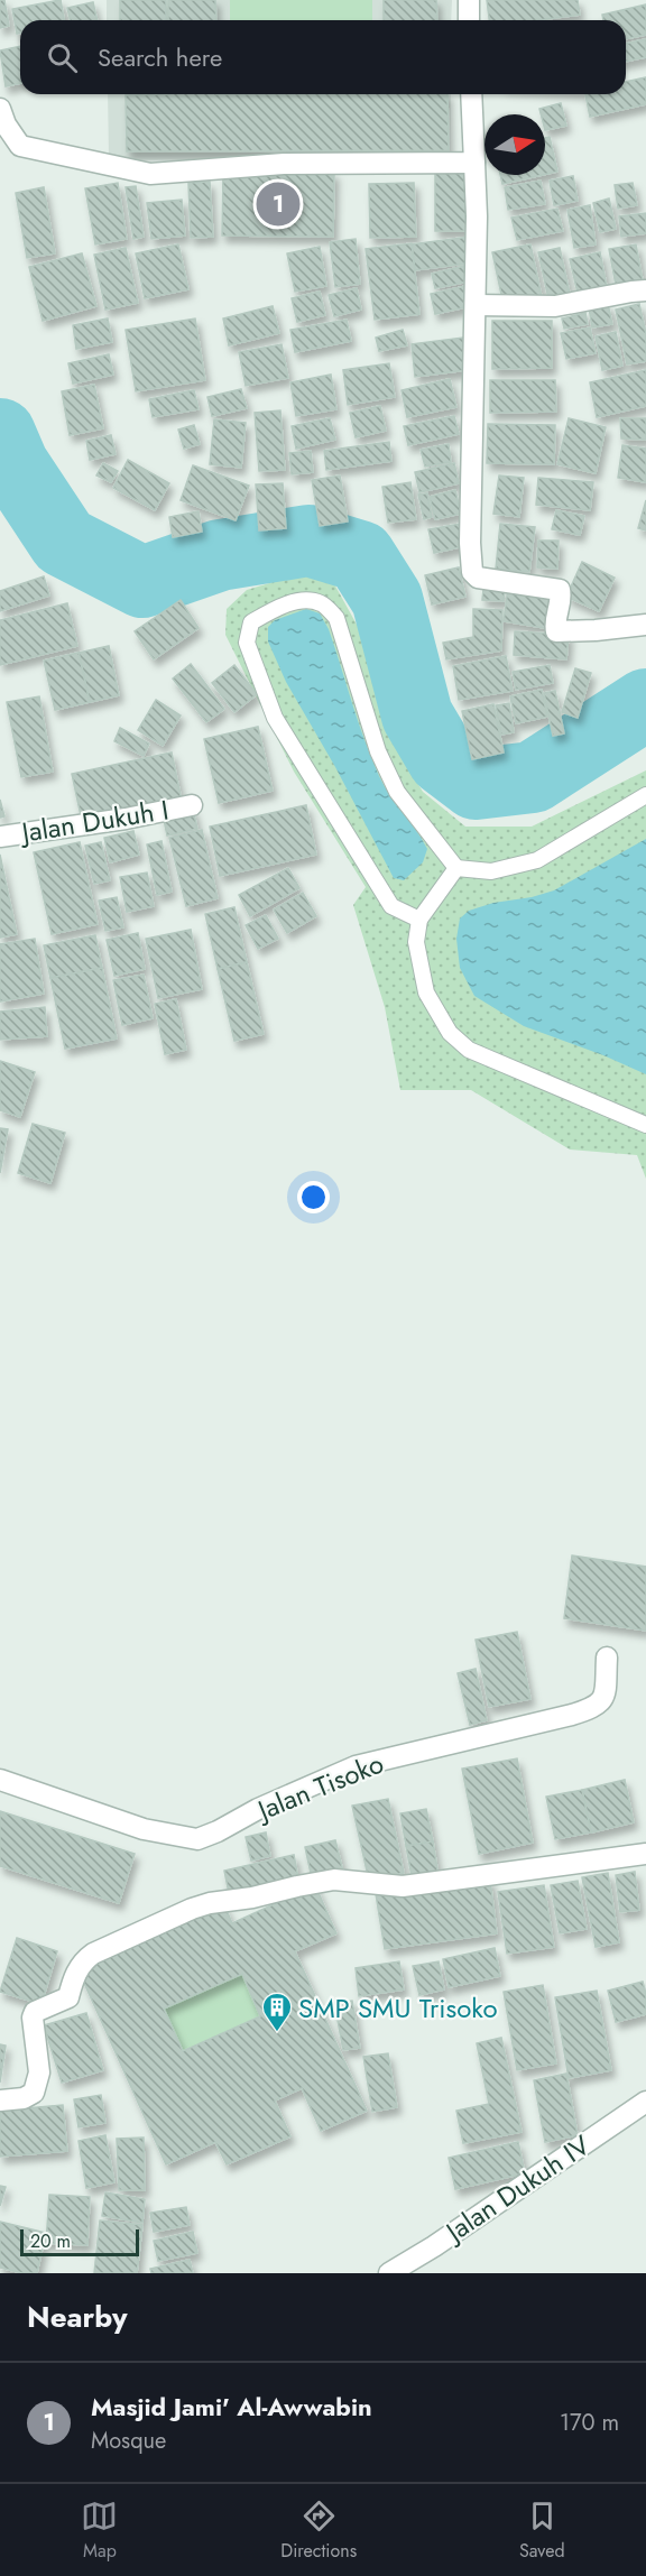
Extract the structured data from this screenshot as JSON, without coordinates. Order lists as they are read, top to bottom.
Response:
{
  "streets": {
    "street": ["Jalan Dukuh I", "Jalan Tisoko", "Jalan Dukuh IV"]
  },
  "places": {
    "building": ["SMP SMU Trisoko"]
  },
  "scale_bar": "20 m",
  "north": "right",
  "page": {
    "search": "Search here",
    "pins": "1",
    "scale": "20 m",
    "heading": "Nearby",
    "list": [
      {
        "mark": "1",
        "name": "Masjid Jami' Al-Awwabin",
        "note": "Mosque",
        "value": "170 m"
      }
    ],
    "nav": ["Map", "Directions", "Saved"]
  }
}
